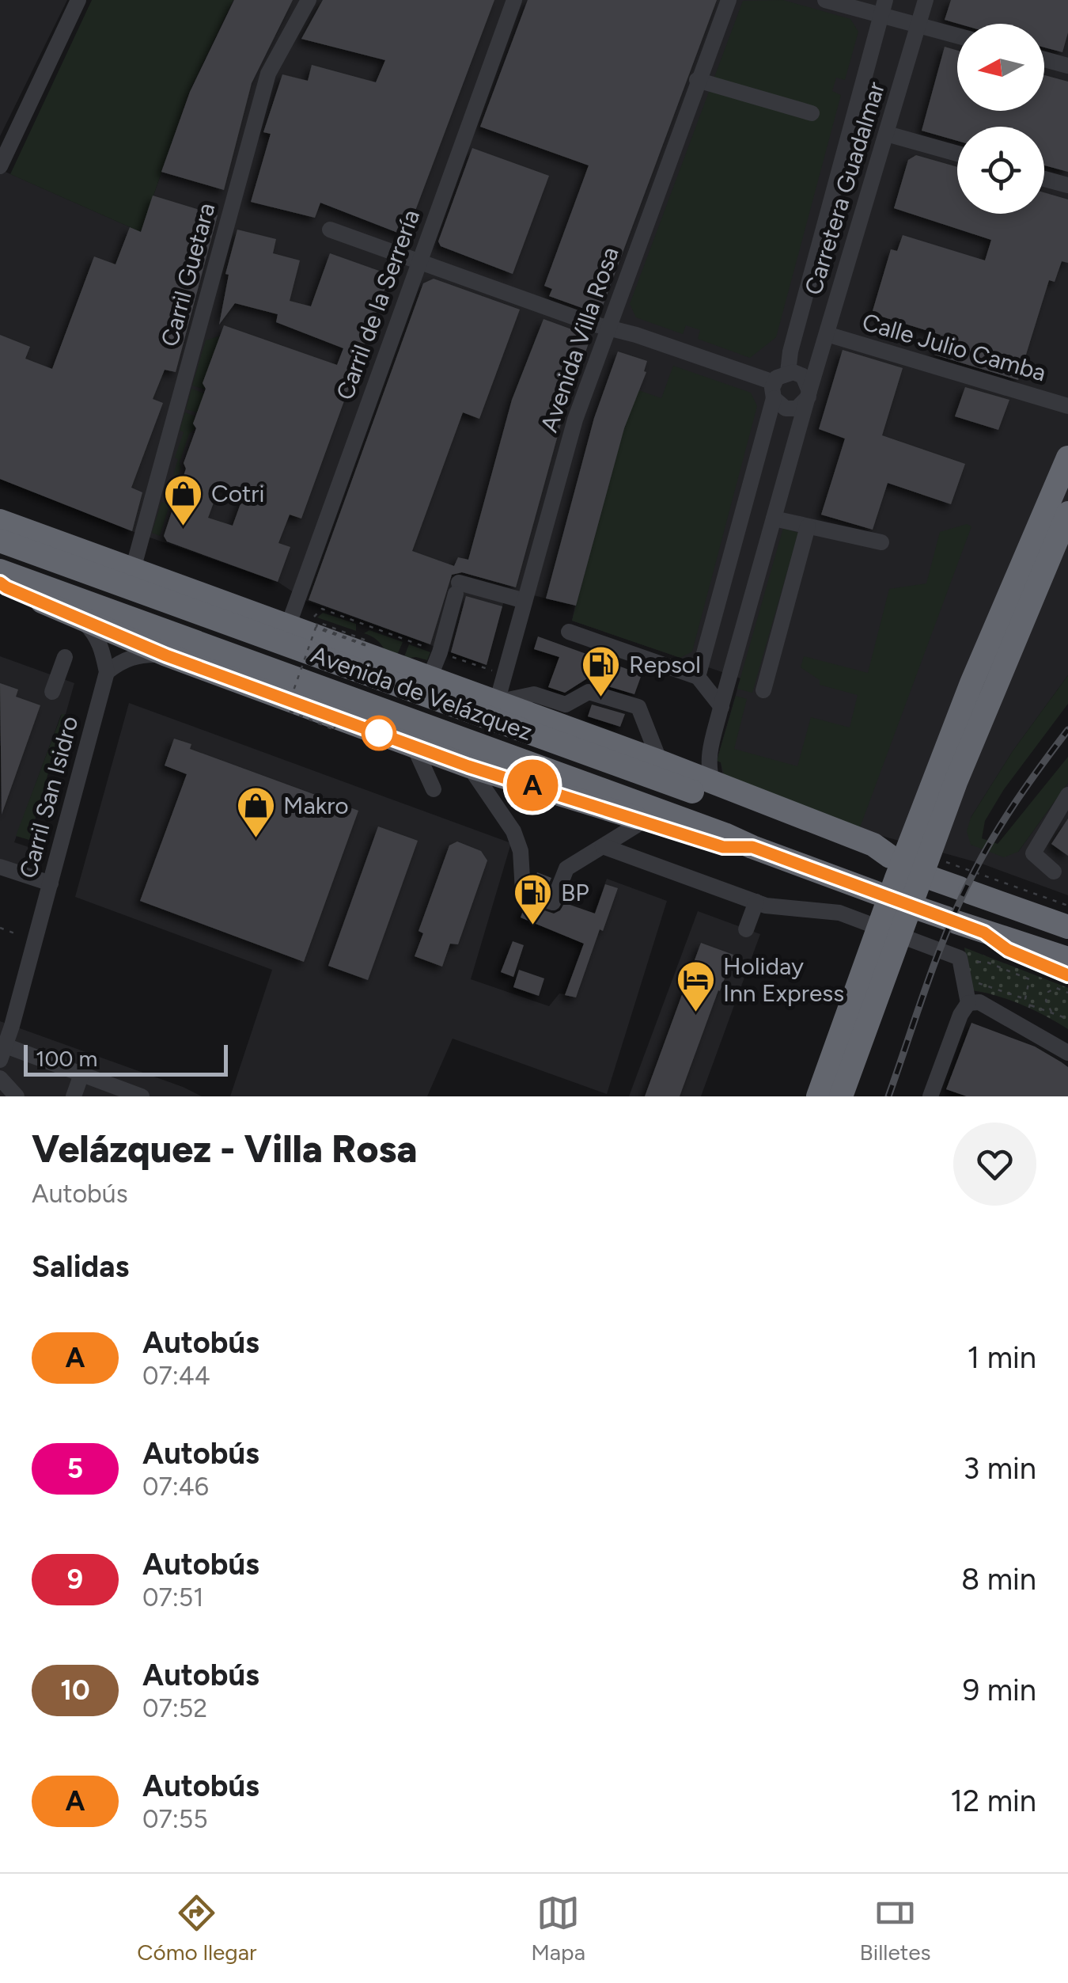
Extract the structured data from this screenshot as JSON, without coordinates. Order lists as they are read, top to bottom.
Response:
{
  "streets": {
    "highway": ["Avenida de Velázquez"],
    "street": [
      "Carretera Guadalmar",
      "Carril Guetara",
      "Carril de la Serrería",
      "Avenida Villa Rosa",
      "Calle Julio Camba",
      "Carril San Isidro"
    ]
  },
  "crossings": [
    ["Carretera Guadalmar", "Calle Julio Camba"],
    ["Carretera Guadalmar", "Avenida de Velázquez"]
  ],
  "places": {
    "shop": ["Cotri", "Makro"],
    "fuel station": ["Repsol", "BP"],
    "hotel": ["Holiday Inn Express"]
  },
  "lines": ["bus line A"],
  "scale_bar": "100 m",
  "north": "left",
  "page": {
    "on_map": "A",
    "scale": "100 m",
    "heading": [
      ["Velázquez - Villa Rosa", "Autobús"],
      "Salidas"
    ],
    "list": [
      {
        "mark": "A",
        "name": "Autobús",
        "note": "07:44",
        "value": "1 min"
      },
      {
        "mark": "5",
        "name": "Autobús",
        "note": "07:46",
        "value": "3 min"
      },
      {
        "mark": "9",
        "name": "Autobús",
        "note": "07:51",
        "value": "8 min"
      },
      {
        "mark": "10",
        "name": "Autobús",
        "note": "07:52",
        "value": "9 min"
      },
      {
        "mark": "A",
        "name": "Autobús",
        "note": "07:55",
        "value": "12 min"
      }
    ],
    "tabs": ["Cómo llegar", "Mapa", "Billetes"]
  }
}
